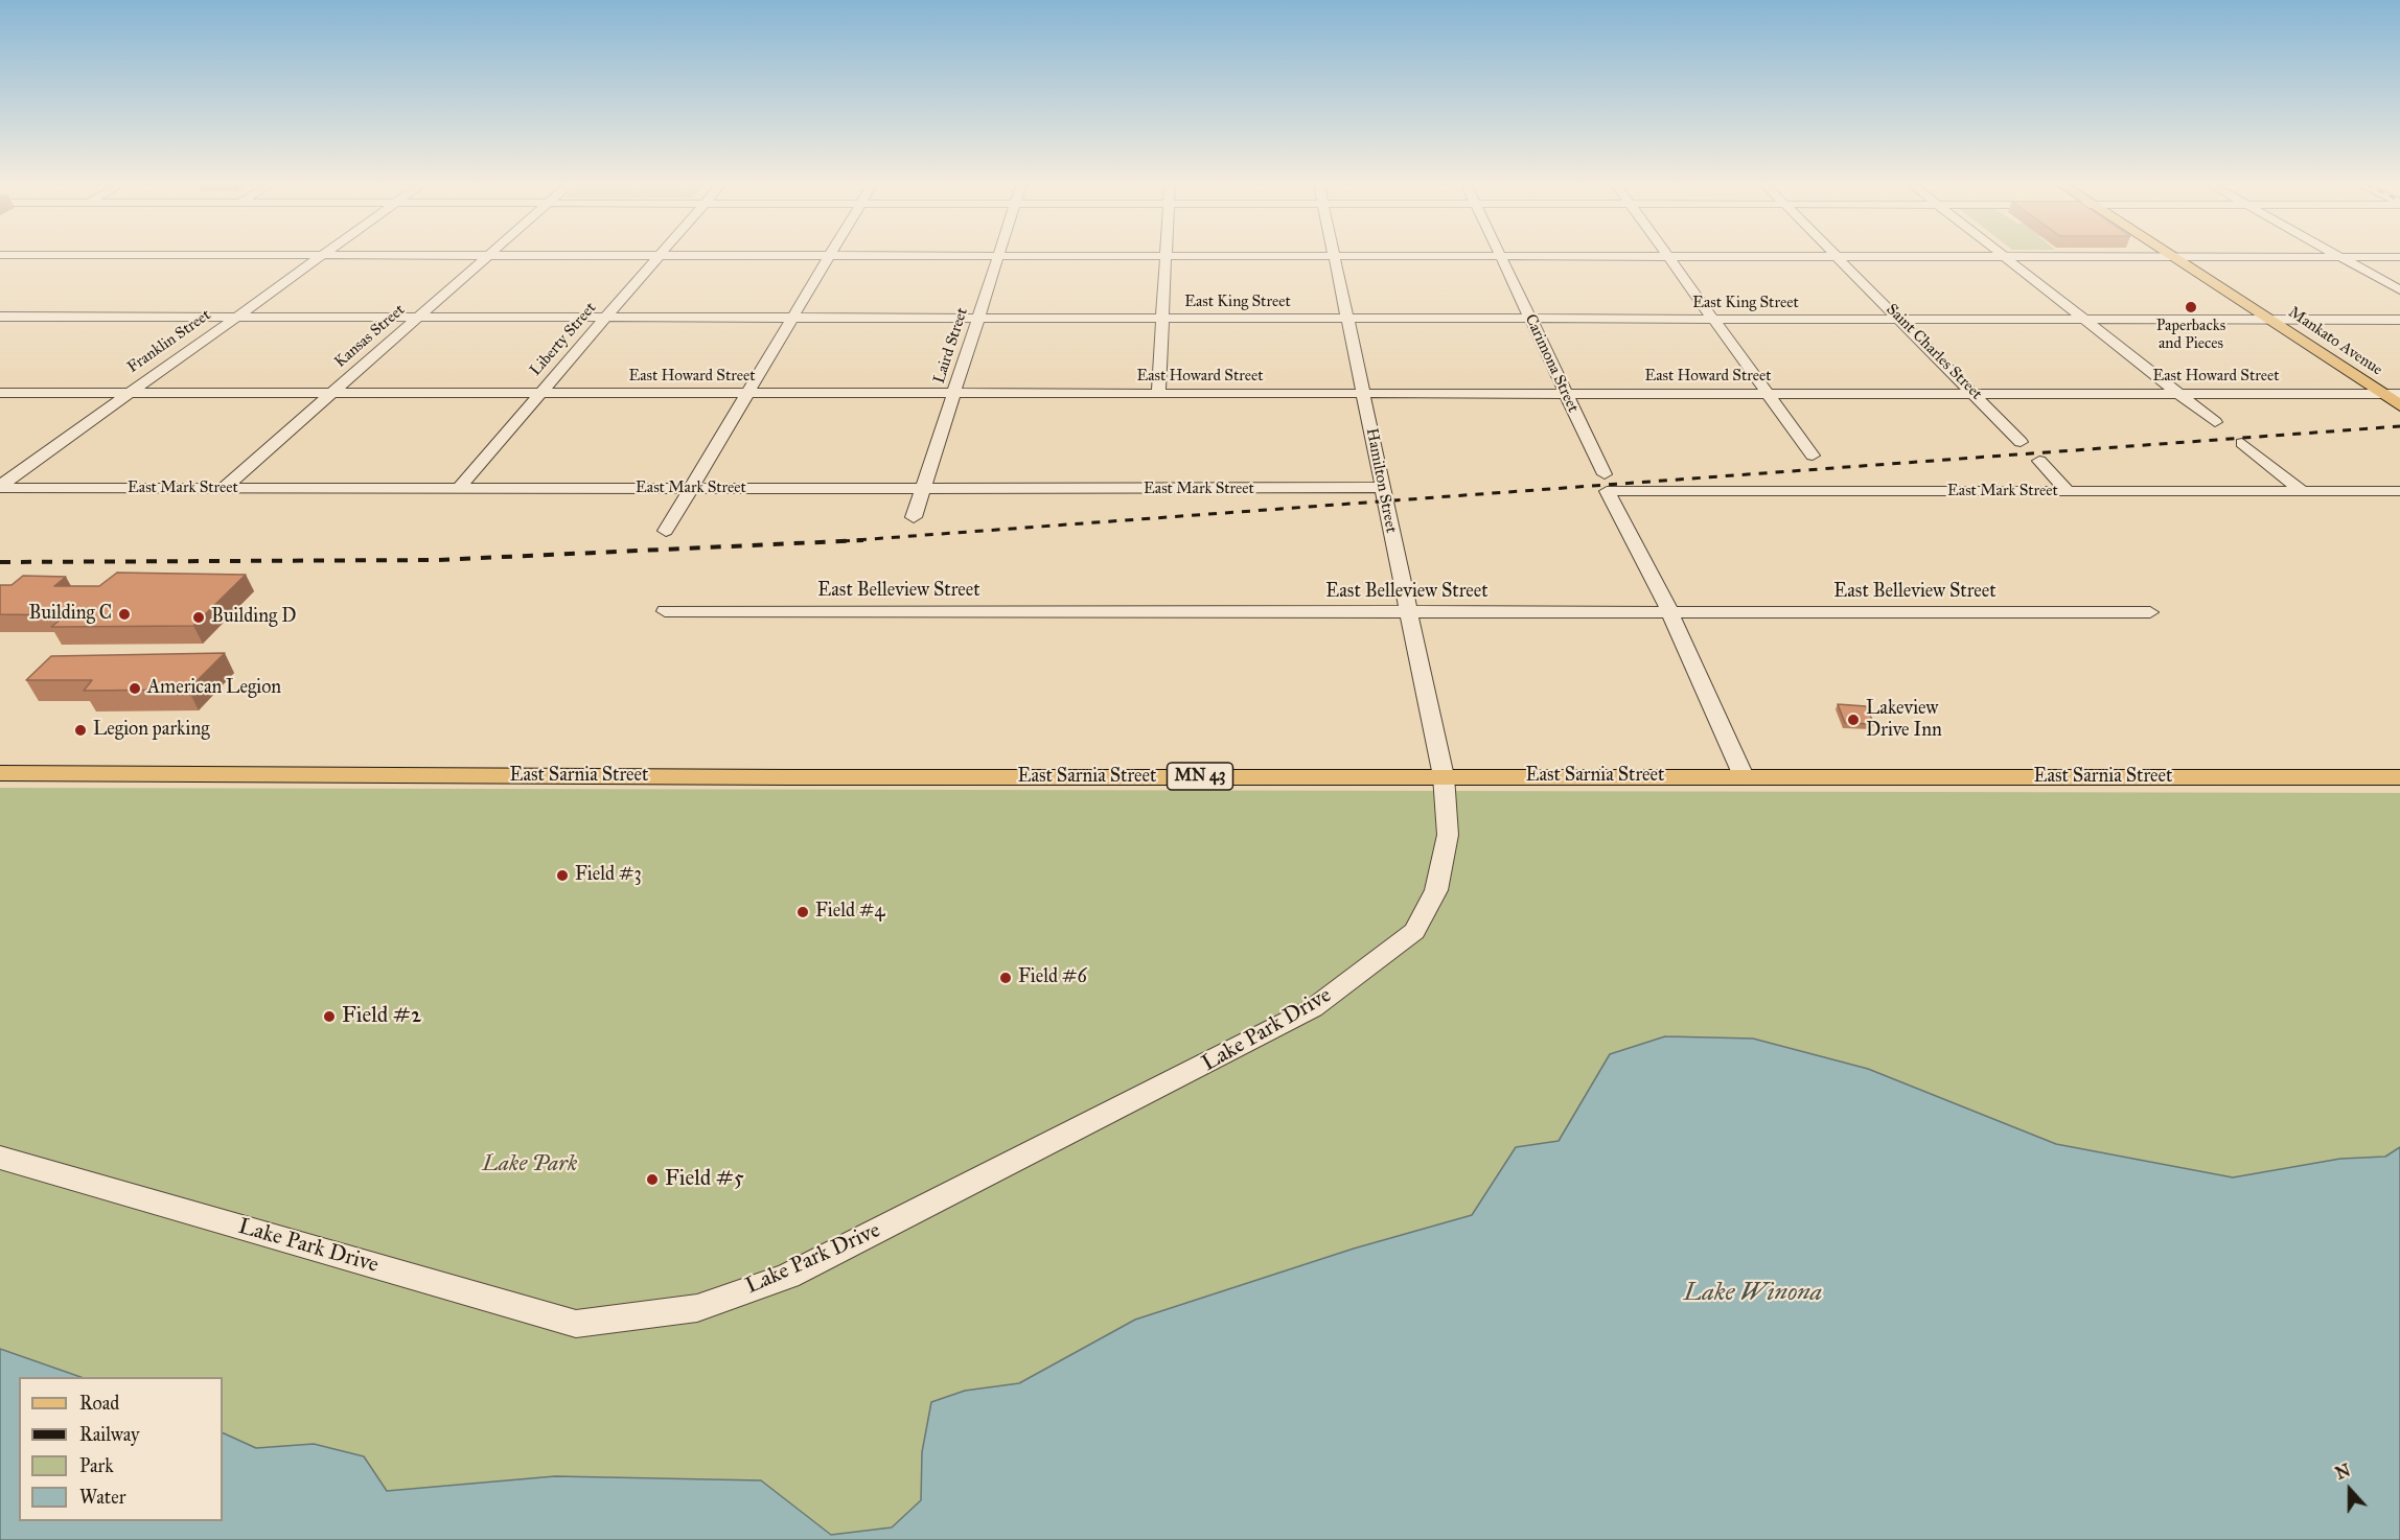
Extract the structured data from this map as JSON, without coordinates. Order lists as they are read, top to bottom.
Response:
{
  "streets": {
    "main road": ["Mankato Avenue", "East Sarnia Street", "MN 43"],
    "street": [
      "East King Street",
      "Kansas Street",
      "Liberty Street",
      "Franklin Street",
      "Laird Street",
      "Saint Charles Street",
      "Carimona Street",
      "East Howard Street",
      "Hamilton Street",
      "East Mark Street",
      "East Belleview Street",
      "Lake Park Drive"
    ]
  },
  "crossings": [
    ["East King Street", "Kansas Street"],
    ["East King Street", "Liberty Street"],
    ["East King Street", "Franklin Street"],
    ["East King Street", "Mankato Avenue"],
    ["East King Street", "Laird Street"],
    ["East King Street", "Saint Charles Street"],
    ["East King Street", "Carimona Street"],
    ["East King Street", "Hamilton Street"],
    ["Kansas Street", "East Howard Street"],
    ["Kansas Street", "East Mark Street"],
    ["Liberty Street", "East Howard Street"],
    ["Liberty Street", "East Mark Street"],
    ["Franklin Street", "East Howard Street"],
    ["Franklin Street", "East Mark Street"],
    ["Mankato Avenue", "East Howard Street"],
    ["Laird Street", "East Howard Street"],
    ["Laird Street", "East Mark Street"],
    ["Saint Charles Street", "East Howard Street"],
    ["Carimona Street", "East Howard Street"],
    ["Carimona Street", "East Mark Street"],
    ["Carimona Street", "East Belleview Street"],
    ["Carimona Street", "East Sarnia Street"],
    ["East Howard Street", "Hamilton Street"],
    ["Hamilton Street", "East Mark Street"],
    ["Hamilton Street", "East Belleview Street"],
    ["Hamilton Street", "East Sarnia Street"],
    ["Hamilton Street", "Lake Park Drive"],
    ["East Sarnia Street", "Lake Park Drive"]
  ],
  "water": ["Lake Winona"],
  "parks": ["Lake Park"],
  "places": [
    "Paperbacks and Pieces",
    "Building C",
    "Building D",
    "American Legion",
    "Lakeview Drive Inn",
    "Legion parking",
    "Field #3",
    "Field #4",
    "Field #6",
    "Field #2",
    "Field #5"
  ],
  "legend": [
    "Road",
    "Railway",
    "Park",
    "Water"
  ],
  "north": "top"
}
